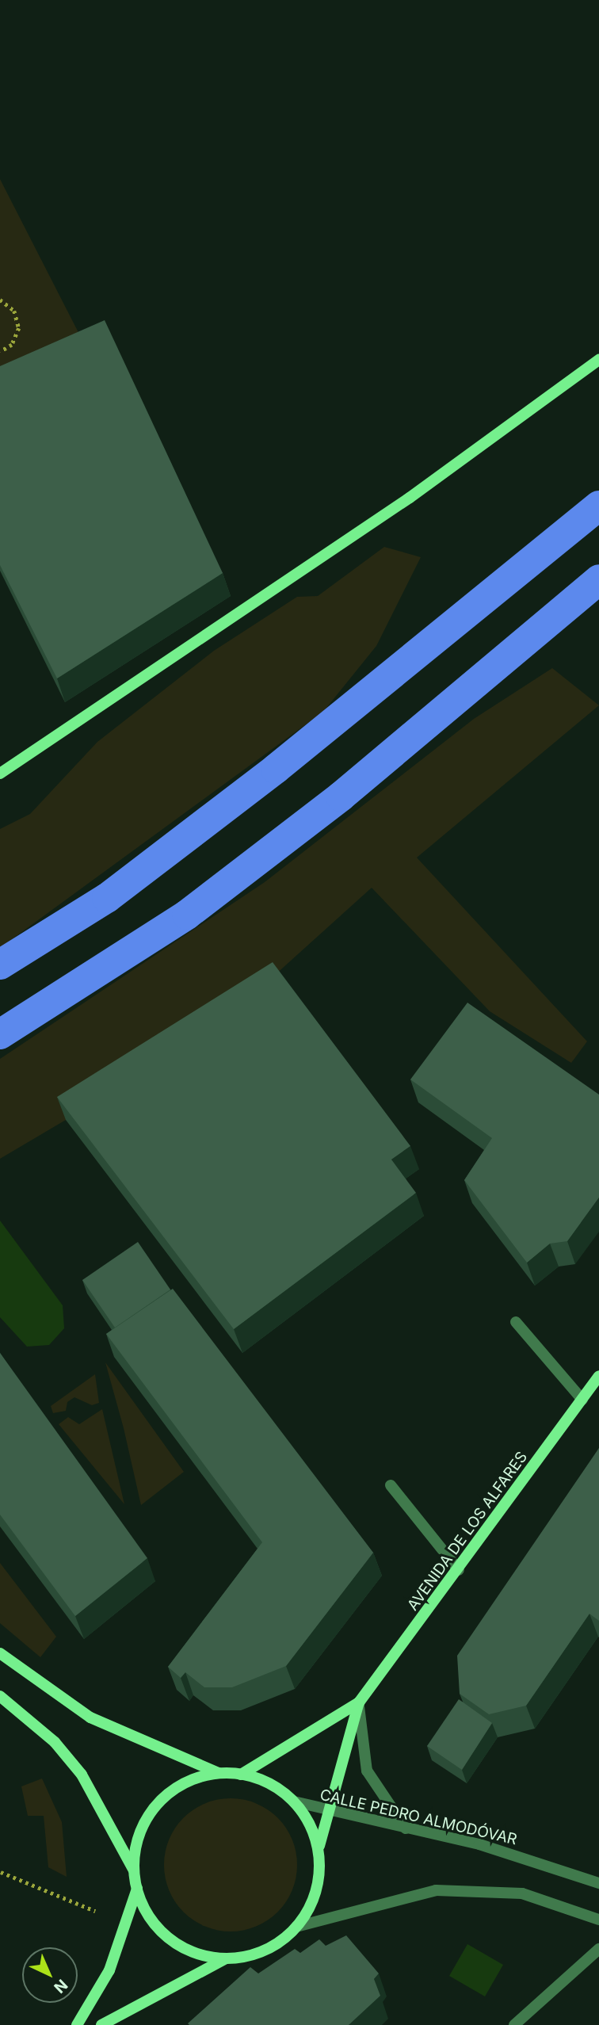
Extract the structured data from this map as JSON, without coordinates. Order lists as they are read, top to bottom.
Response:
{
  "streets": {
    "street": ["AVENIDA DE LOS ALFARES", "CALLE PEDRO ALMODÓVAR"]
  },
  "north": "bottom right"
}
